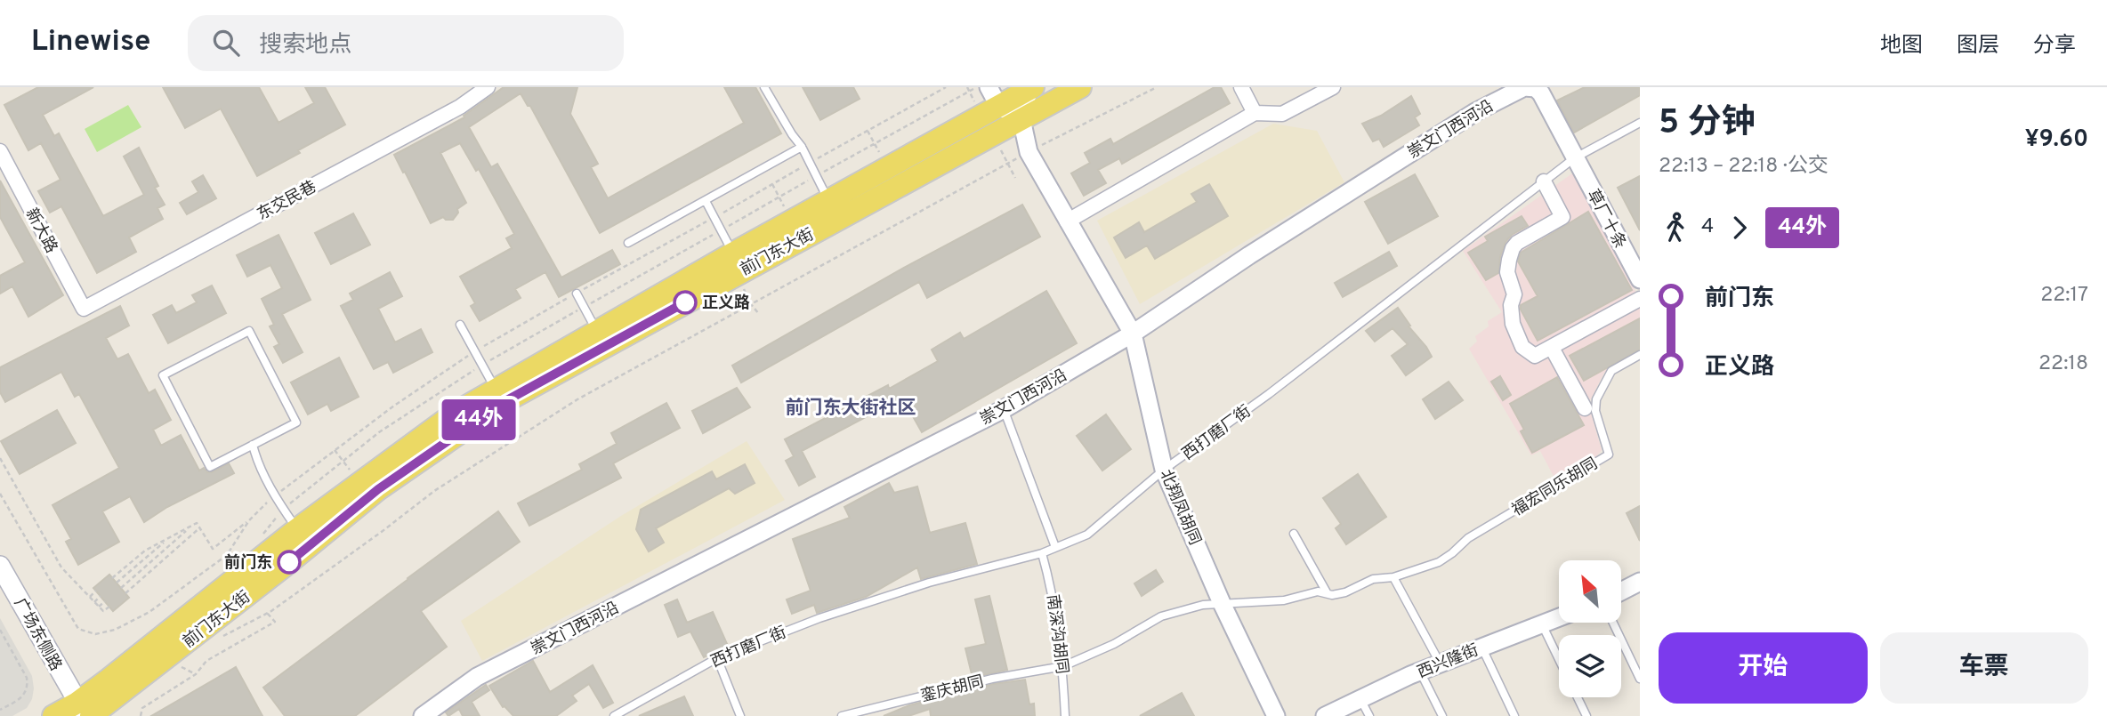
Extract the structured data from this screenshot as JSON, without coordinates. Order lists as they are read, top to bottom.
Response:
{
  "streets": {
    "main road": ["前门东大街", "广场东侧路"],
    "street": [
      "崇文门西河沿",
      "东交民巷",
      "草厂十条",
      "新大路",
      "北翔凤胡同",
      "西兴隆街"
    ],
    "lane": [
      "西打磨厂街",
      "福宏同乐胡同",
      "南深沟胡同",
      "銮庆胡同"
    ]
  },
  "crossings": [
    ["崇文门西河沿", "草厂十条"],
    ["崇文门西河沿", "西打磨厂街"],
    ["崇文门西河沿", "北翔凤胡同"],
    ["东交民巷", "新大路"],
    ["草厂十条", "西打磨厂街"],
    ["前门东大街", "北翔凤胡同"],
    ["前门东大街", "广场东侧路"],
    ["西打磨厂街", "北翔凤胡同"],
    ["西打磨厂街", "南深沟胡同"],
    ["南深沟胡同", "銮庆胡同"]
  ],
  "districts": ["前门东大街社区"],
  "places": ["正义路", "前门东"],
  "lines": ["bus line 44外"],
  "north": "top left",
  "page": {
    "header": "Linewise",
    "search": "搜索地点",
    "nav": ["地图", "图层", "分享"],
    "on_map": "44外",
    "heading": ["5 分钟", "22:13 – 22:18 · 公交", "¥9.60"],
    "legs": ["4", "44外"],
    "list": [
      {
        "name": "前门东",
        "value": "22:17"
      },
      {
        "name": "正义路",
        "value": "22:18"
      }
    ],
    "buttons": ["开始", "车票"]
  }
}
